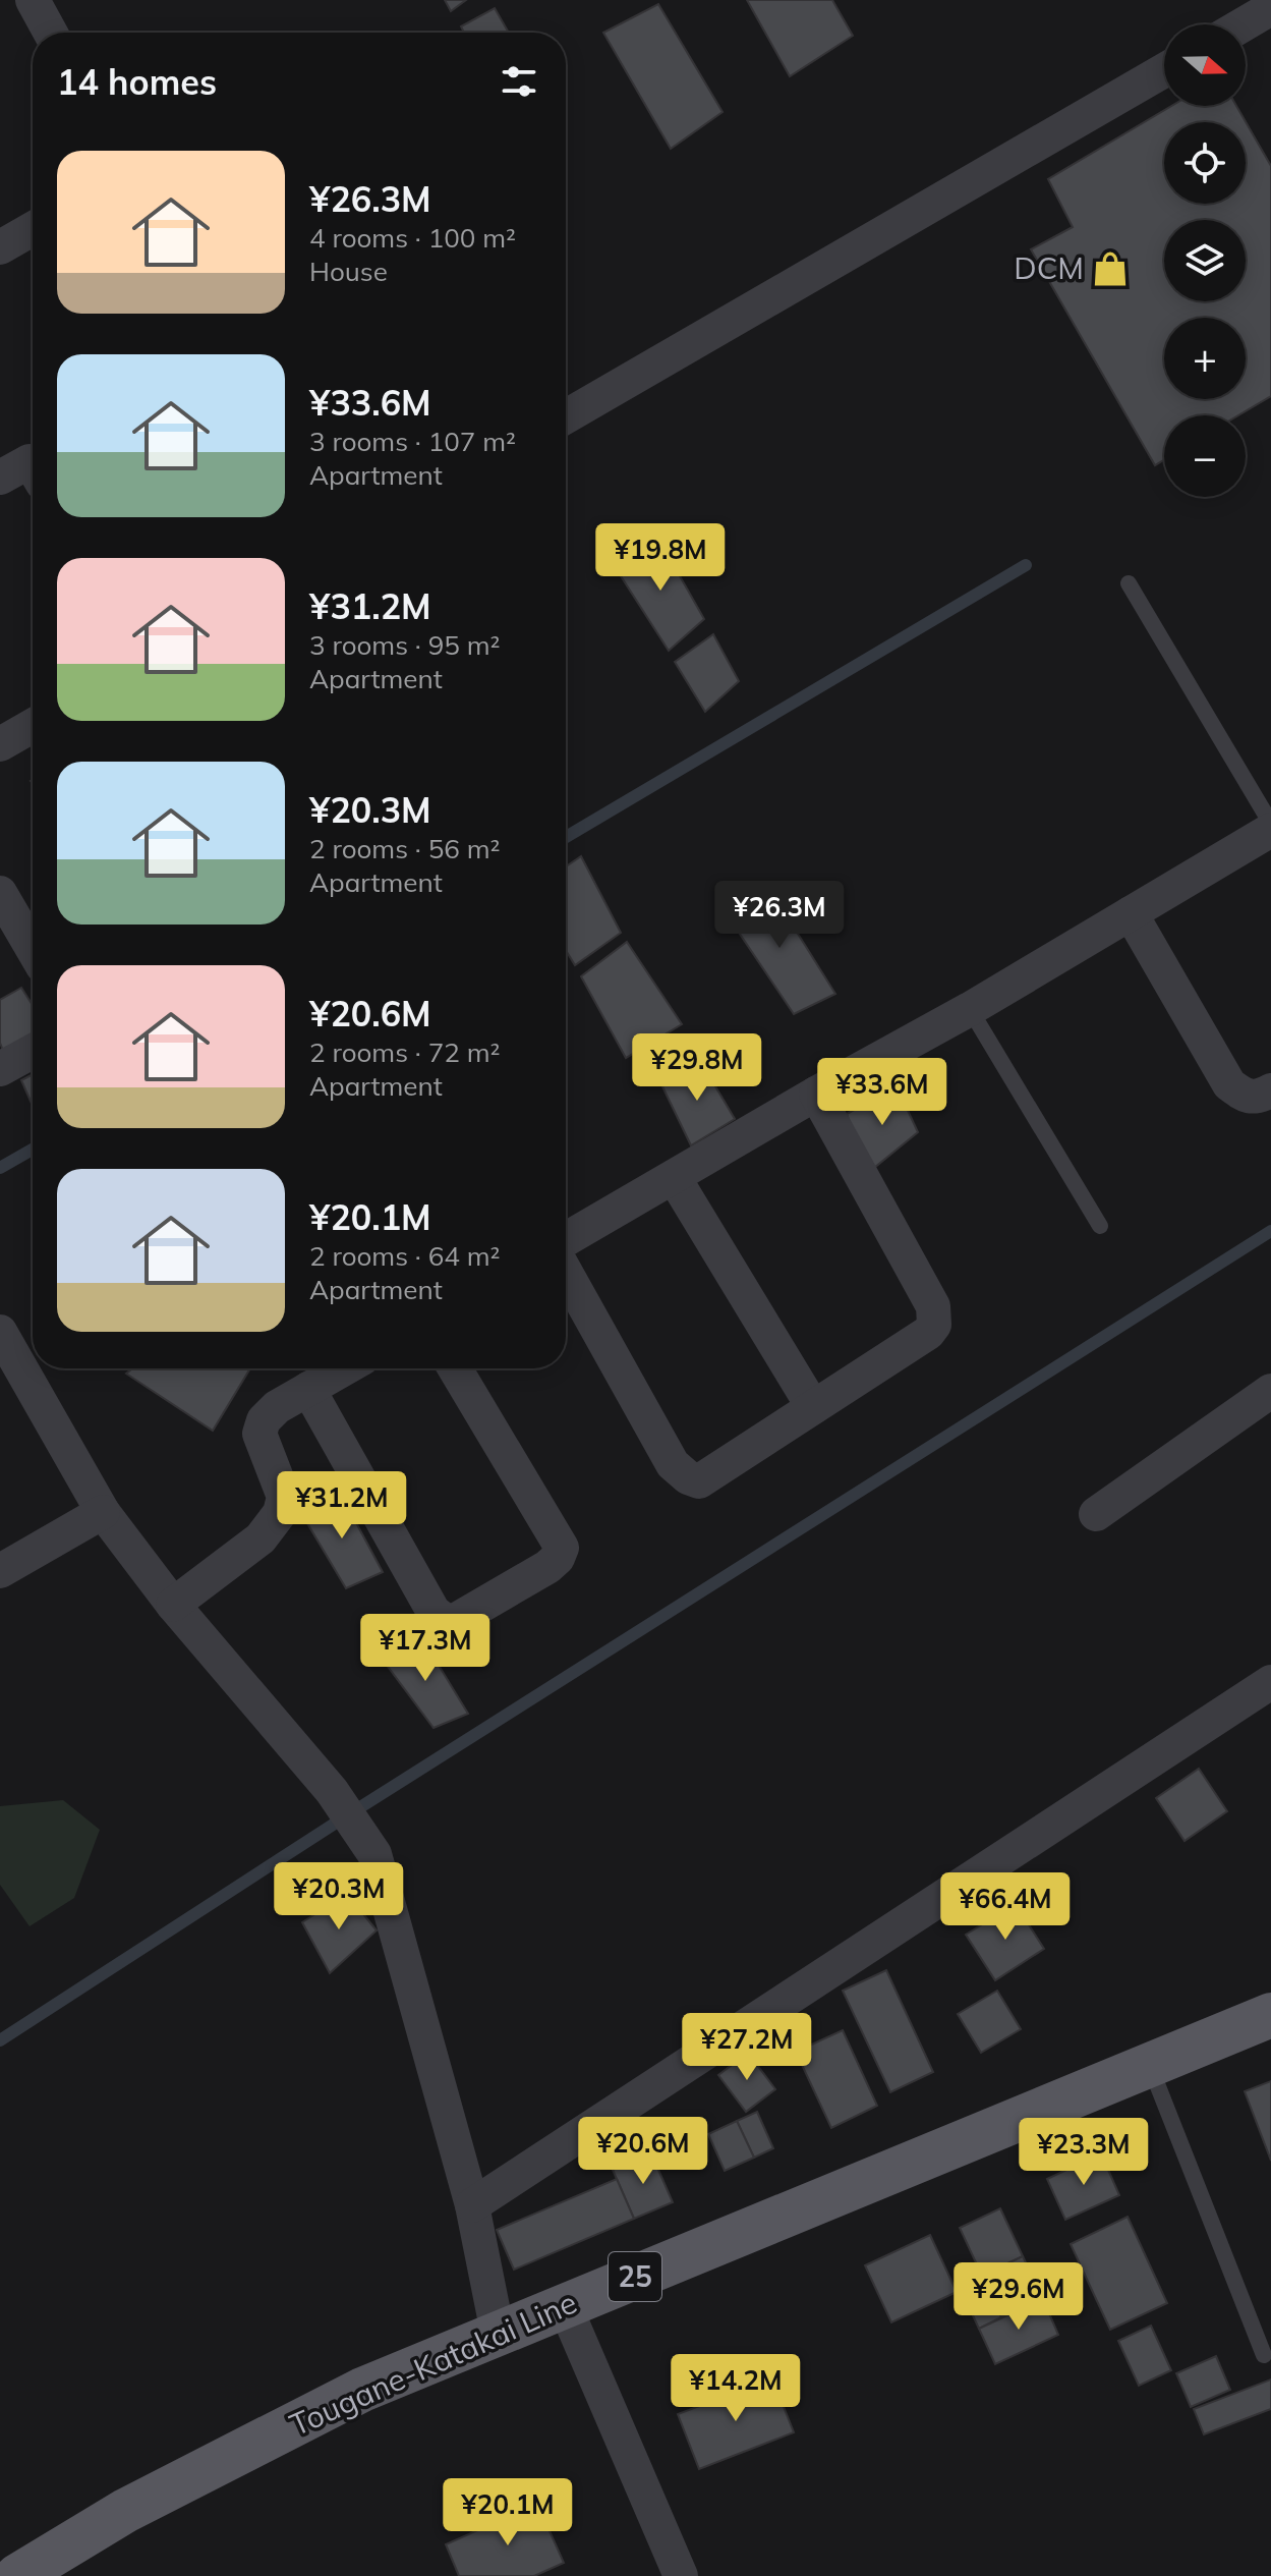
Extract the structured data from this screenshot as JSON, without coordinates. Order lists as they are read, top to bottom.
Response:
{
  "streets": {
    "main road": ["25", "Tougane-Katakai Line"]
  },
  "places": {
    "shop": ["DCM"]
  },
  "north": "right",
  "page": {
    "map_buttons": ["+", "−"],
    "heading": "14 homes",
    "list": [
      {
        "name": "¥26.3M",
        "note": "4 rooms · 100 m² · House"
      },
      {
        "name": "¥33.6M",
        "note": "3 rooms · 107 m² · Apartment"
      },
      {
        "name": "¥31.2M",
        "note": "3 rooms · 95 m² · Apartment"
      },
      {
        "name": "¥20.3M",
        "note": "2 rooms · 56 m² · Apartment"
      },
      {
        "name": "¥20.6M",
        "note": "2 rooms · 72 m² · Apartment"
      },
      {
        "name": "¥20.1M",
        "note": "2 rooms · 64 m² · Apartment"
      }
    ],
    "price": [
      "¥19.8M",
      "¥26.3M",
      "¥29.8M",
      "¥33.6M",
      "¥31.2M",
      "¥17.3M",
      "¥20.3M",
      "¥66.4M",
      "¥27.2M",
      "¥20.6M",
      "¥23.3M",
      "¥29.6M",
      "¥14.2M",
      "¥20.1M"
    ]
  }
}
